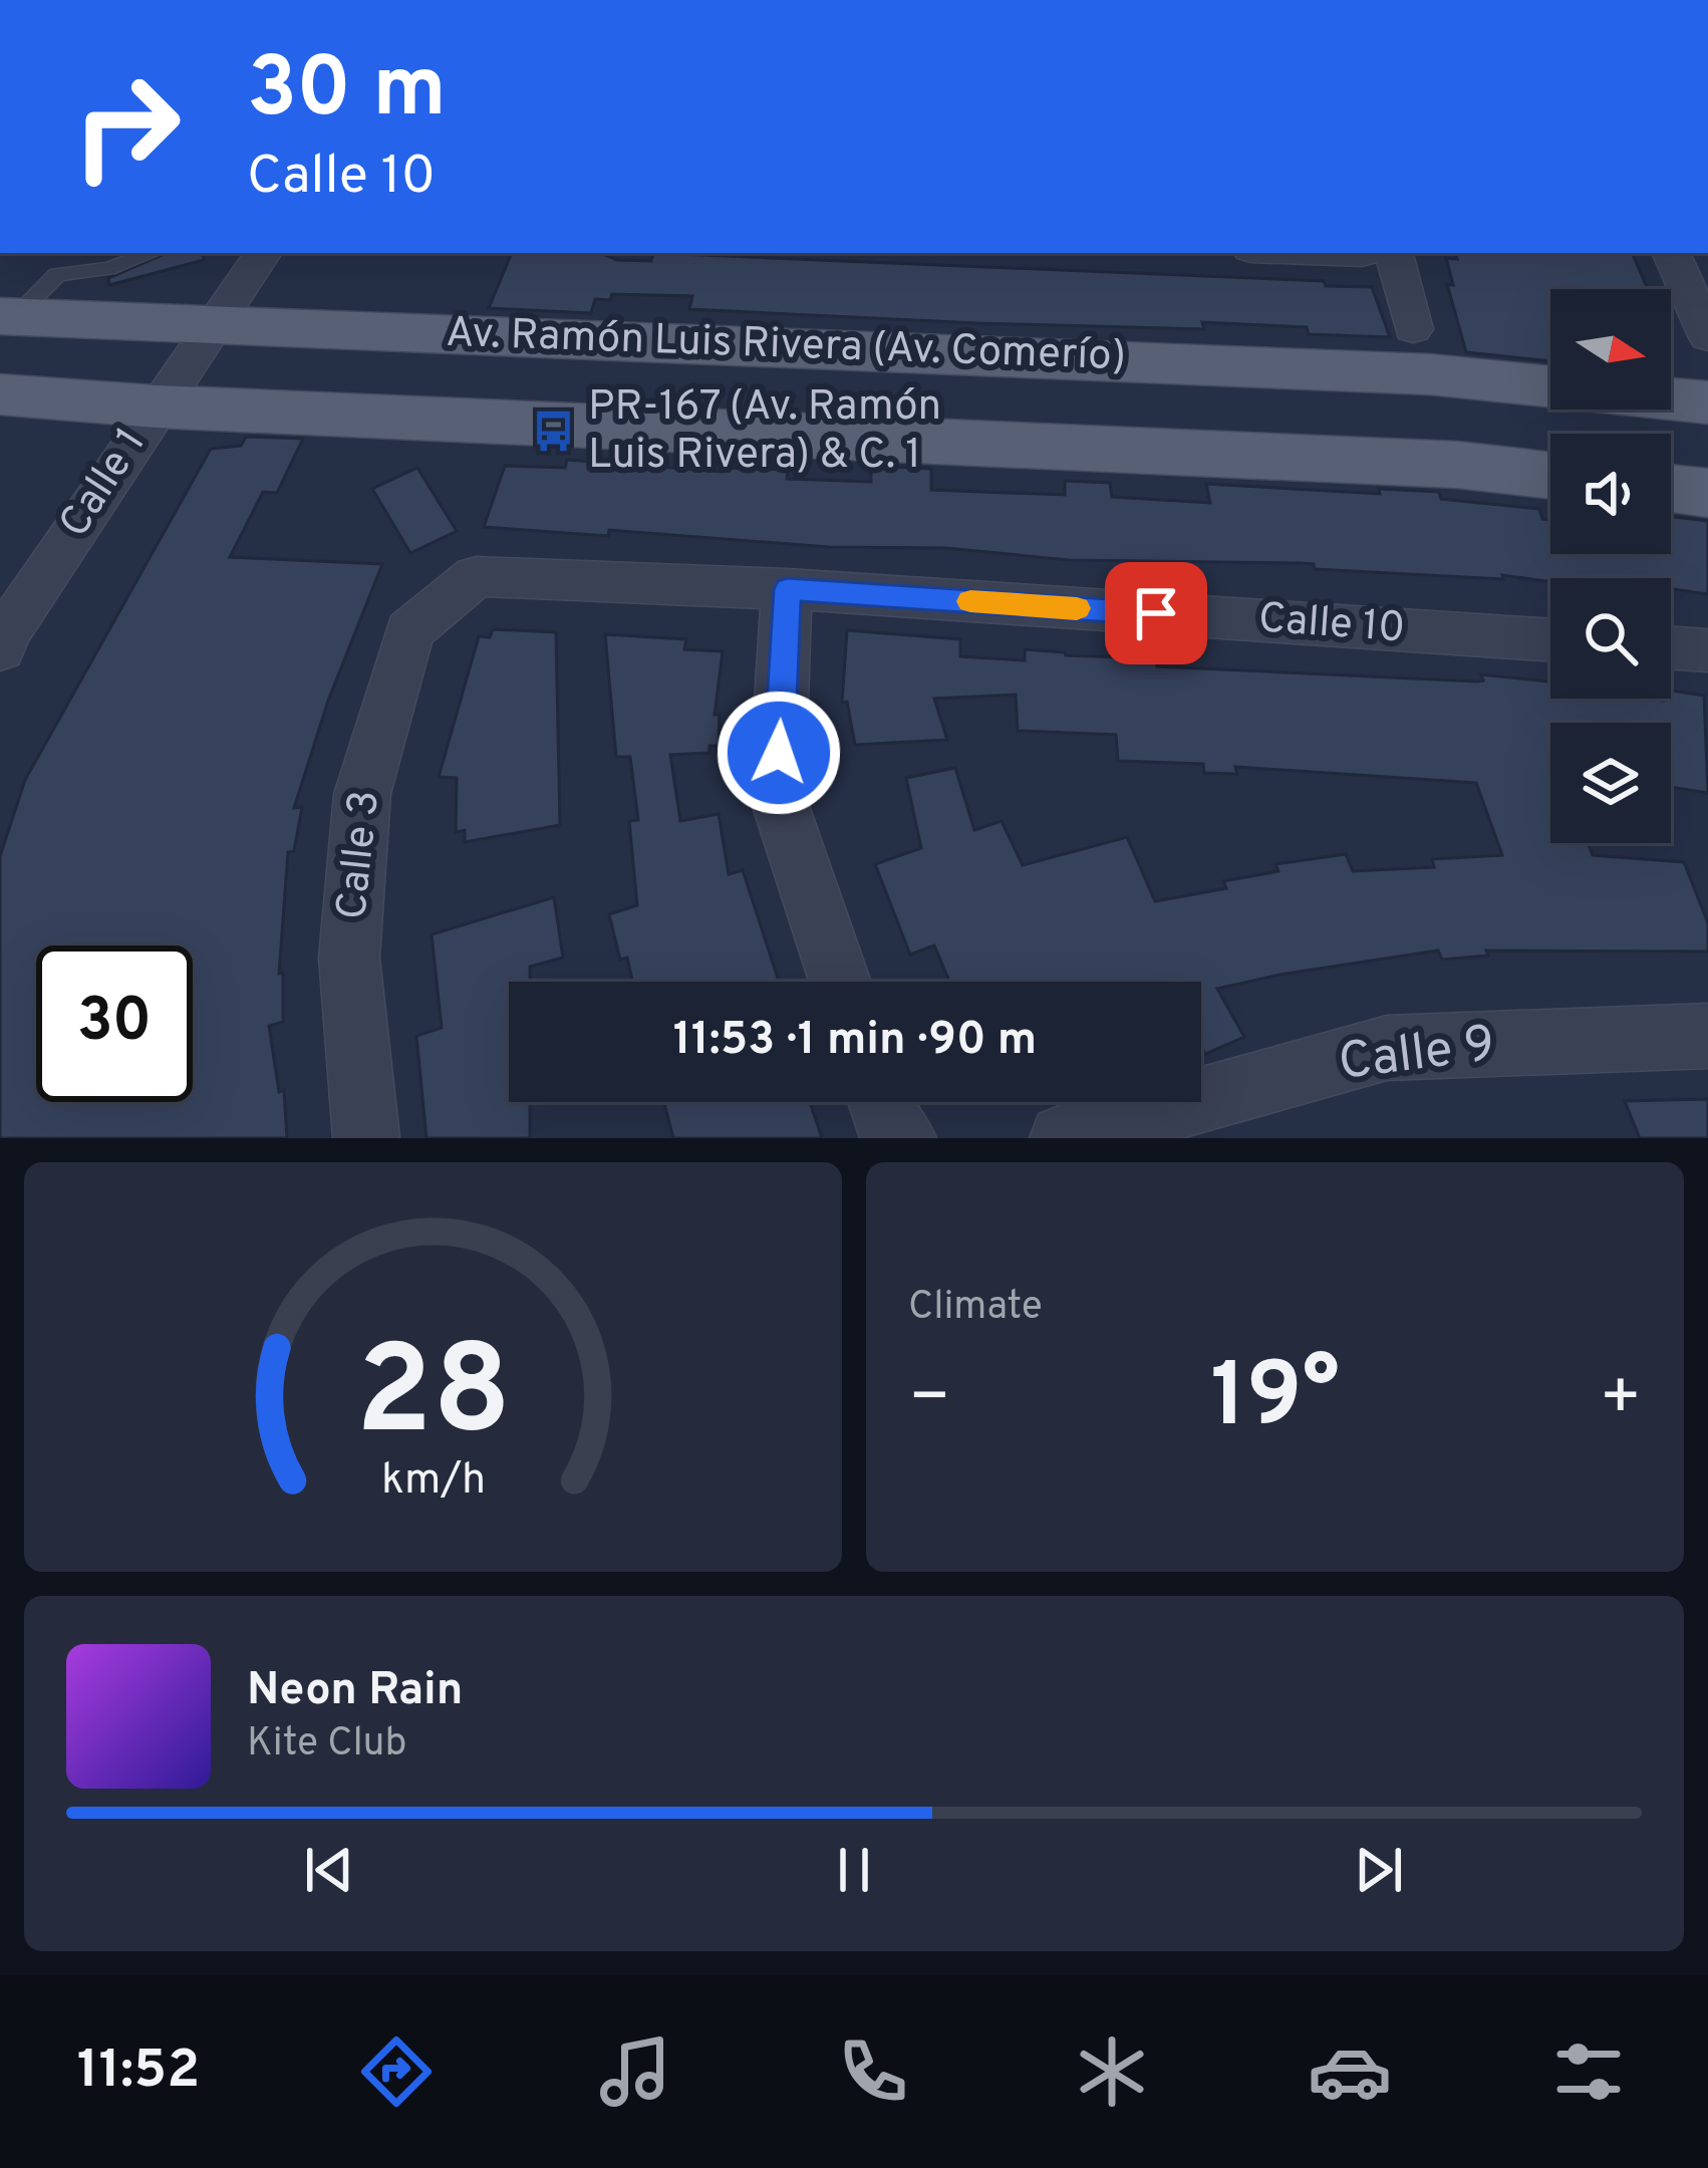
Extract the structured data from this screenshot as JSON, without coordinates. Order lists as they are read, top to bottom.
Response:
{
  "streets": {
    "main road": ["Av. Ramón Luis Rivera (Av. Comerío)"],
    "street": [
      "Calle 1",
      "Calle 10",
      "Calle 3",
      "Calle 9"
    ]
  },
  "crossings": [
    ["Av. Ramón Luis Rivera (Av. Comerío)", "Calle 1"],
    ["Calle 10", "Calle 3"]
  ],
  "places": {
    "bus stop": ["PR-167 (Av. Ramón Luis Rivera) & C. 1"]
  },
  "north": "right",
  "page": {
    "turn": ["30 m", "Calle 10"],
    "limit": "30",
    "trip": "11:53 · 1 min · 90 m",
    "tile": "Climate",
    "heat": ["−", "19°", "+"],
    "song": ["Neon Rain", "Kite Club"],
    "tabs": "11:52",
    "gauge": ["28", "km/h"]
  }
}
